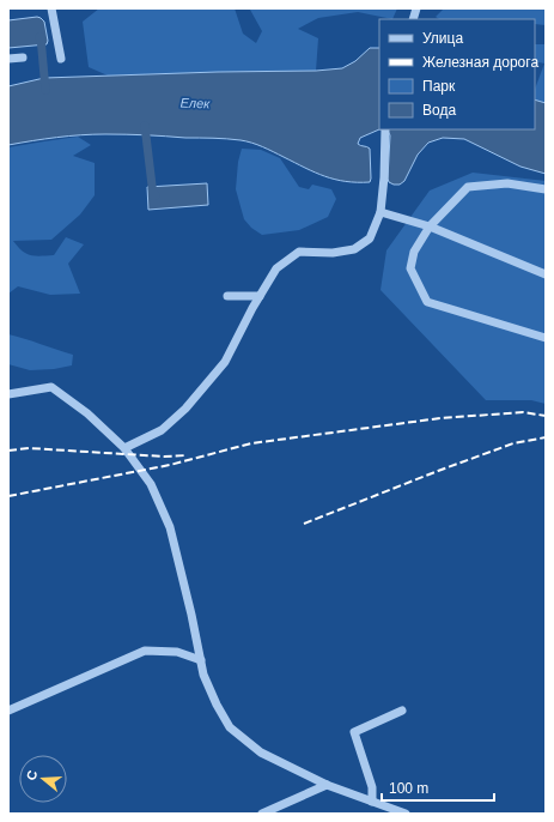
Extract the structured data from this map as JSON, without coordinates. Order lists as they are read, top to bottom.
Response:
{
  "water": ["Елек"],
  "legend": [
    "Улица",
    "Железная дорога",
    "Парк",
    "Вода"
  ],
  "scale_bar": "100 m",
  "north": "left"
}
